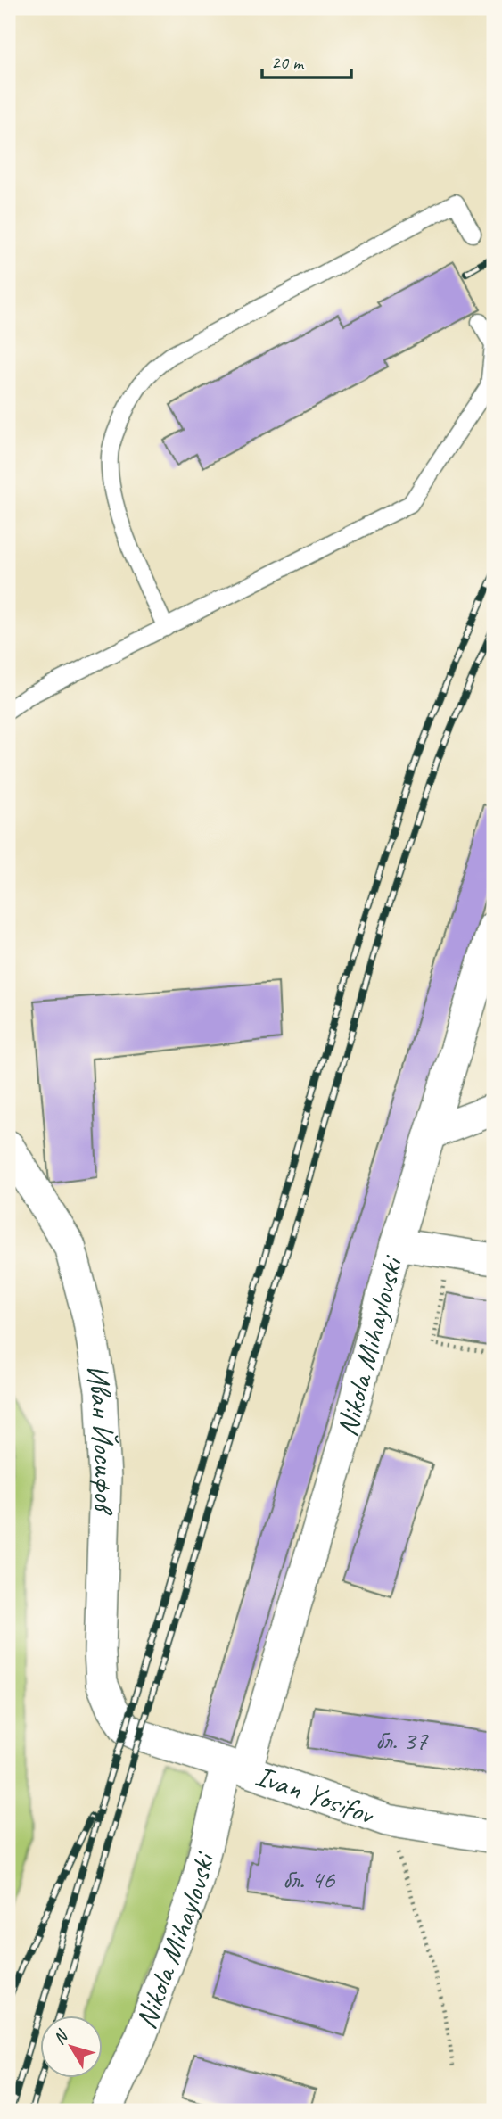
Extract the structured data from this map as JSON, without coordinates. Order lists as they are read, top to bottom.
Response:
{
  "streets": {
    "street": ["Nikola Mihaylovski", "Иван Йосифов", "Ivan Yosifov"]
  },
  "crossings": [
    ["Nikola Mihaylovski", "Иван Йосифов"],
    ["Nikola Mihaylovski", "Ivan Yosifov"],
    ["Иван Йосифов", "Ivan Yosifov"]
  ],
  "house_numbers": ["бл. 37", "бл. 46"],
  "scale_bar": "20 m",
  "north": "top left"
}
